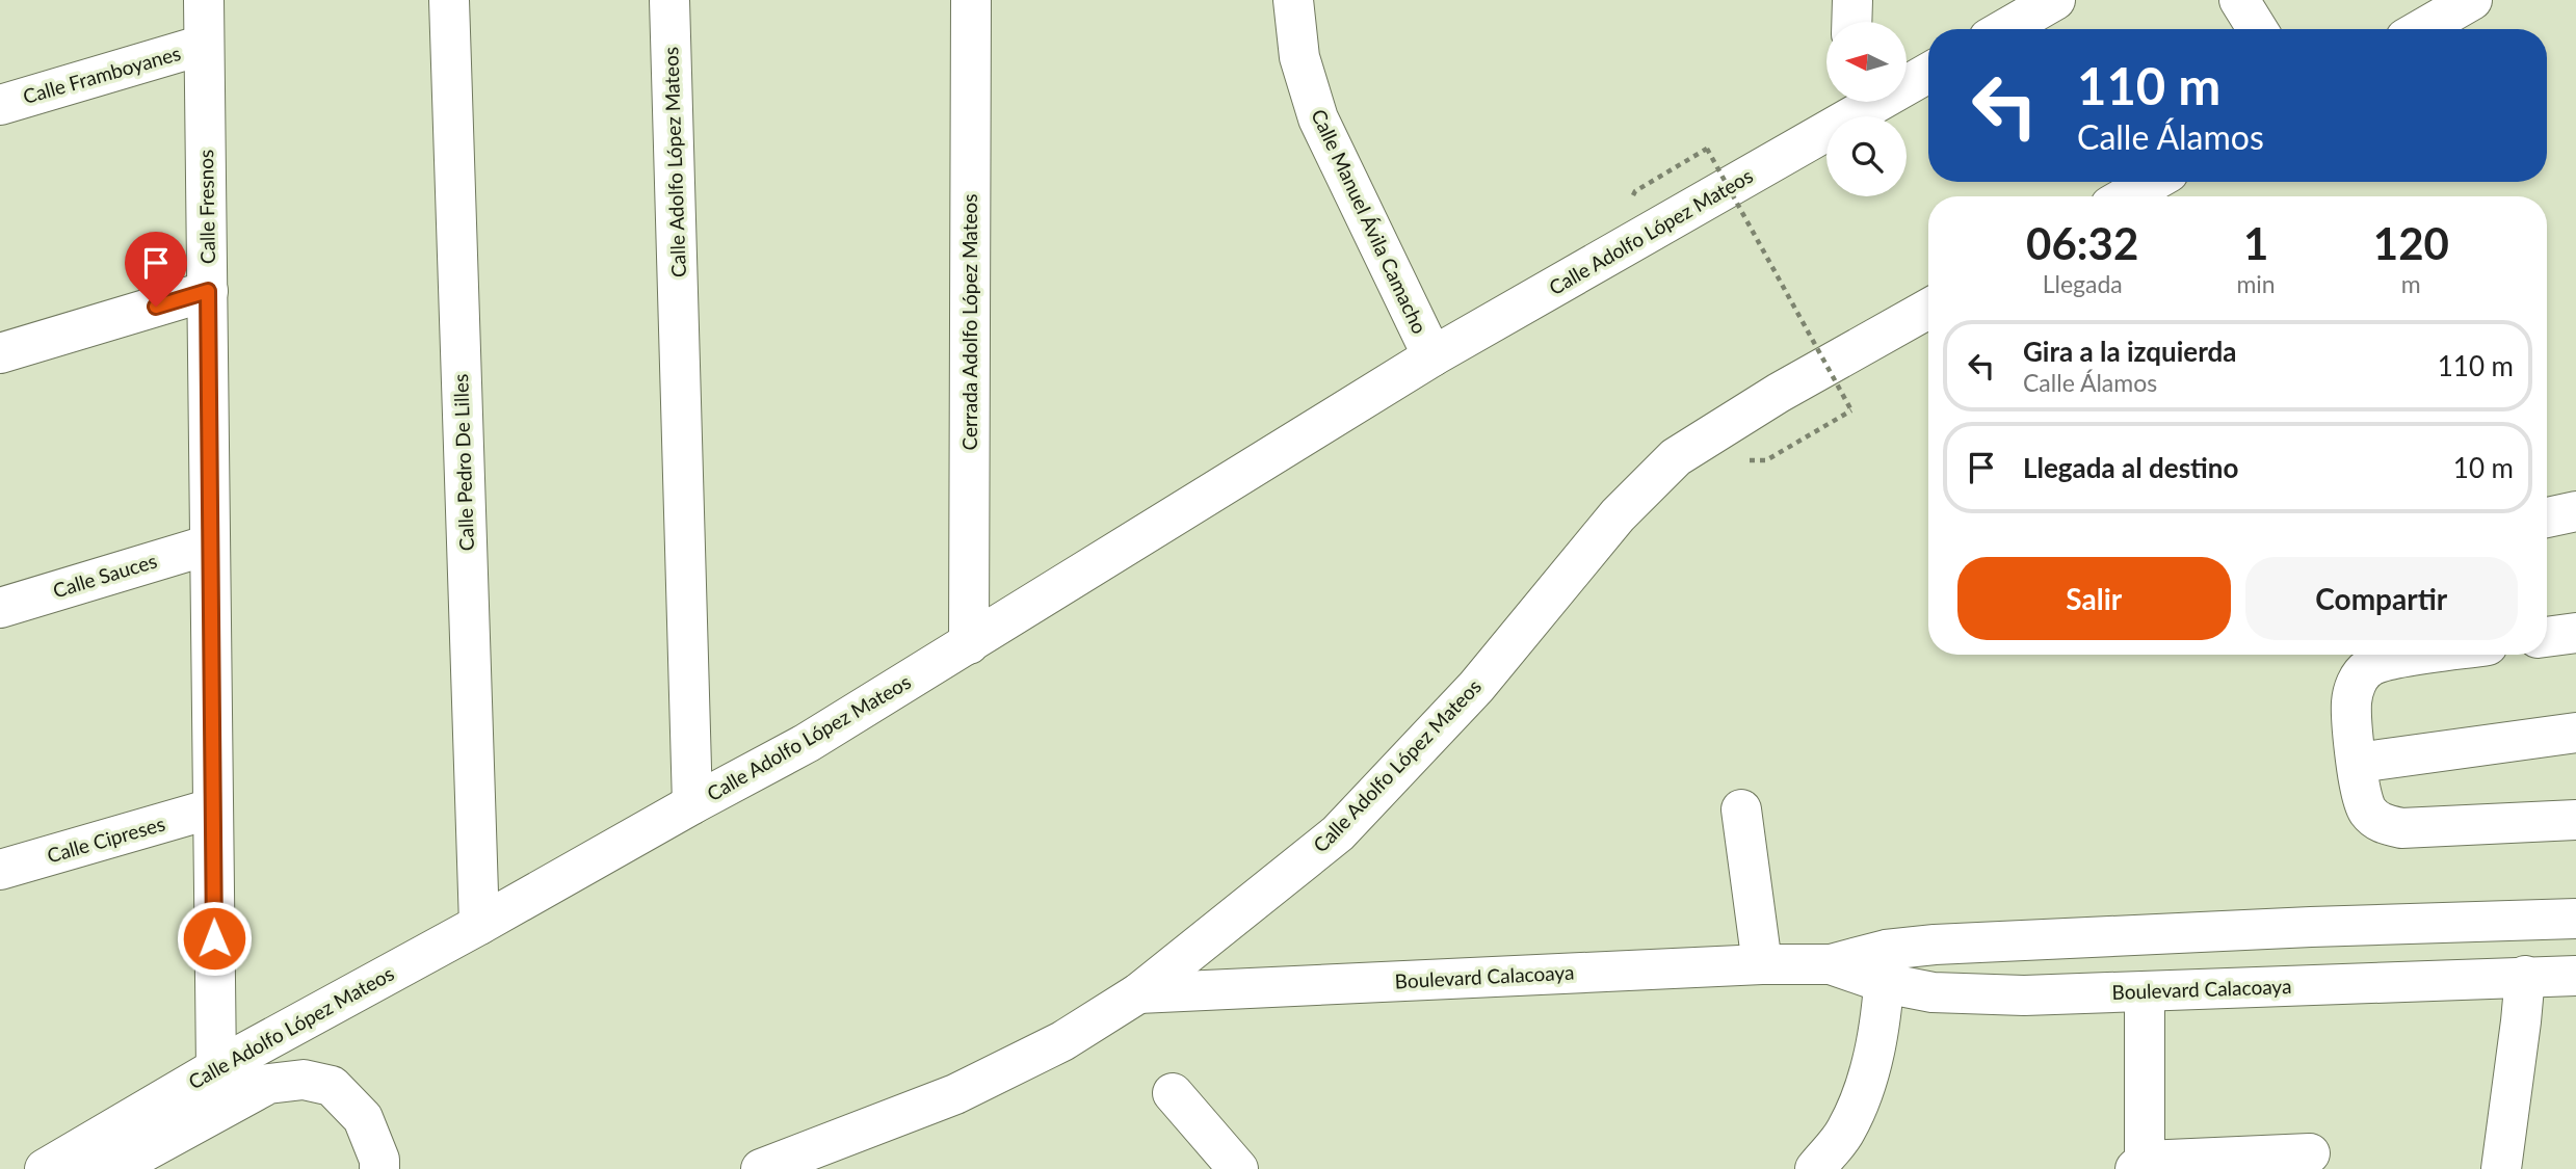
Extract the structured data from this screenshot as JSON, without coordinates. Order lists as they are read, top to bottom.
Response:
{
  "streets": {
    "street": [
      "Calle Framboyanes",
      "Calle Adolfo López Mateos",
      "Calle Fresnos",
      "Calle Manuel Ávila Camacho",
      "Cerrada Adolfo López Mateos",
      "Calle Pedro De Lilles",
      "Calle Sauces",
      "Calle Cipreses",
      "Boulevard Calacoaya"
    ]
  },
  "crossings": [
    ["Calle Framboyanes", "Calle Fresnos"],
    ["Calle Adolfo López Mateos", "Calle Fresnos"],
    ["Calle Adolfo López Mateos", "Calle Manuel Ávila Camacho"],
    ["Calle Adolfo López Mateos", "Cerrada Adolfo López Mateos"],
    ["Calle Adolfo López Mateos", "Calle Pedro De Lilles"],
    ["Calle Adolfo López Mateos", "Boulevard Calacoaya"],
    ["Calle Fresnos", "Calle Sauces"],
    ["Calle Fresnos", "Calle Cipreses"]
  ],
  "north": "left",
  "page": {
    "turn": ["110 m", "Calle Álamos"],
    "eta": [
      "06:32",
      "Llegada",
      "1",
      "min",
      "120",
      "m"
    ],
    "list": [
      {
        "name": "Gira a la izquierda",
        "note": "Calle Álamos",
        "value": "110 m"
      },
      {
        "name": "Llegada al destino",
        "value": "10 m"
      }
    ],
    "buttons": ["Salir", "Compartir"]
  }
}
